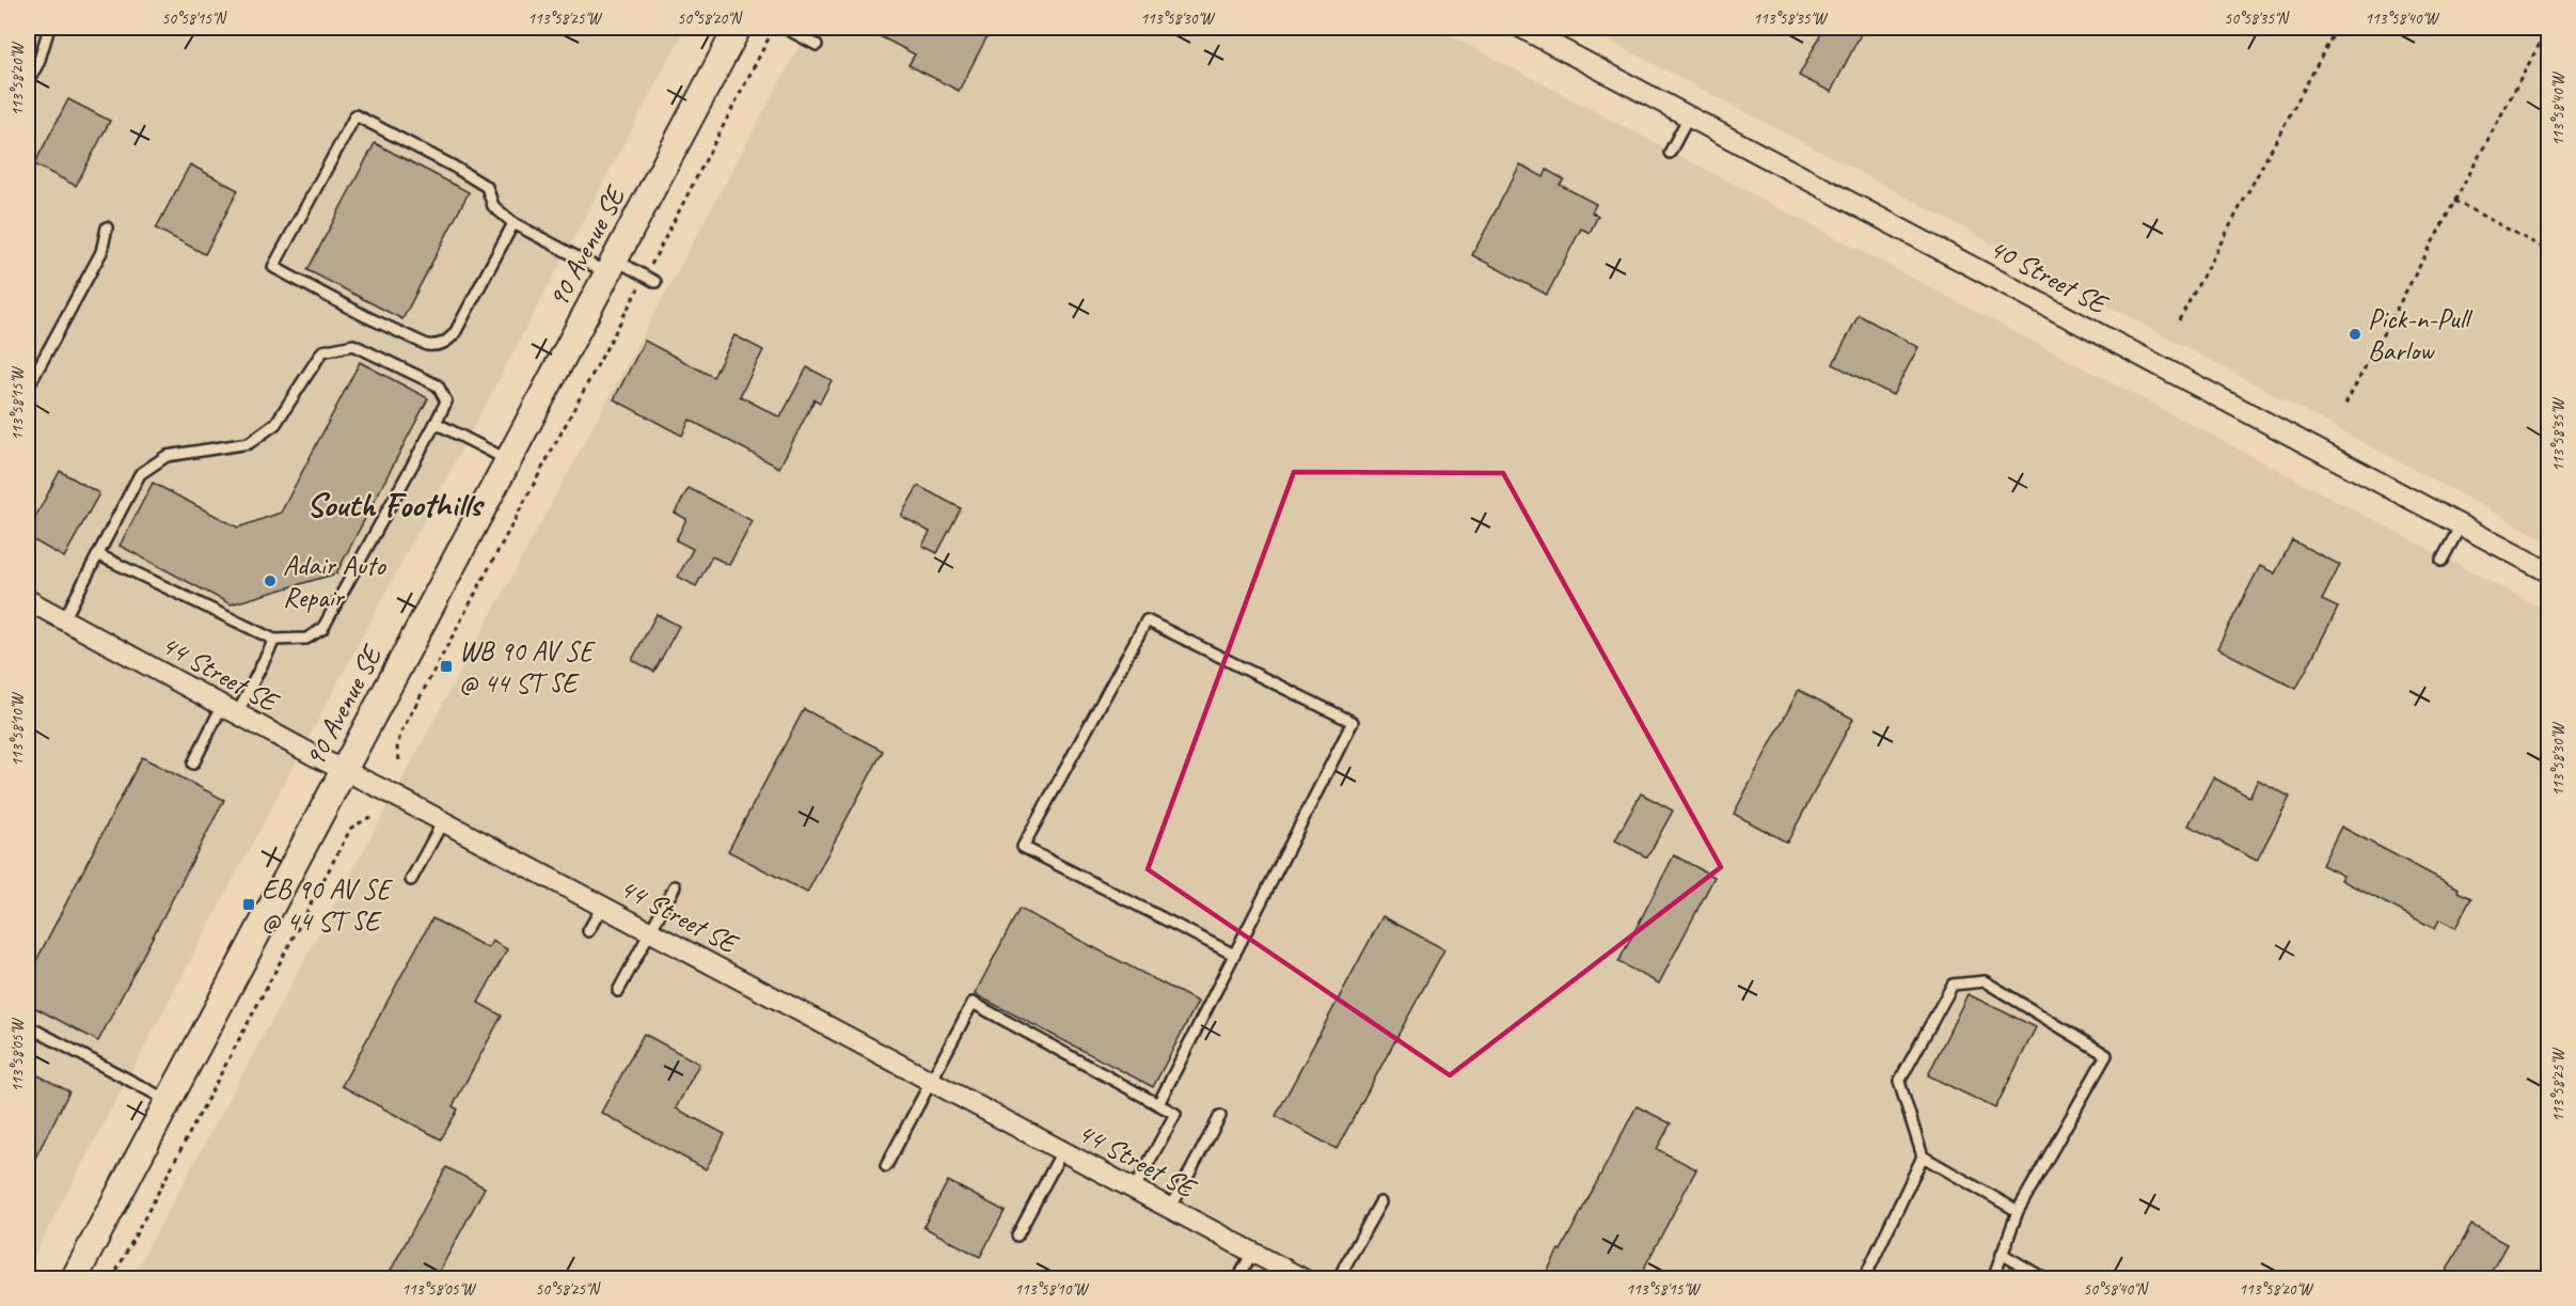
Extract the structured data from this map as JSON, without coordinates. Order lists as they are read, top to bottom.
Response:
{
  "streets": {
    "street": ["90 Avenue SE", "40 Street SE", "44 Street SE"]
  },
  "crossings": [
    ["90 Avenue SE", "44 Street SE"]
  ],
  "districts": ["South Foothills"],
  "places": {
    "other": ["Pick-n-Pull Barlow", "Adair Auto Repair"],
    "transit": ["WB 90 AV SE @ 44 ST SE", "EB 90 AV SE @ 44 ST SE"]
  },
  "coordinates": [
    "50°58'15\"N",
    "113°58'25\"W",
    "50°58'20\"N",
    "113°58'30\"W",
    "113°58'35\"W",
    "50°58'35\"N",
    "113°58'40\"W",
    "113°58'20\"W",
    "113°58'15\"W",
    "113°58'10\"W",
    "113°58'05\"W",
    "50°58'25\"N",
    "50°58'40\"N"
  ]
}
